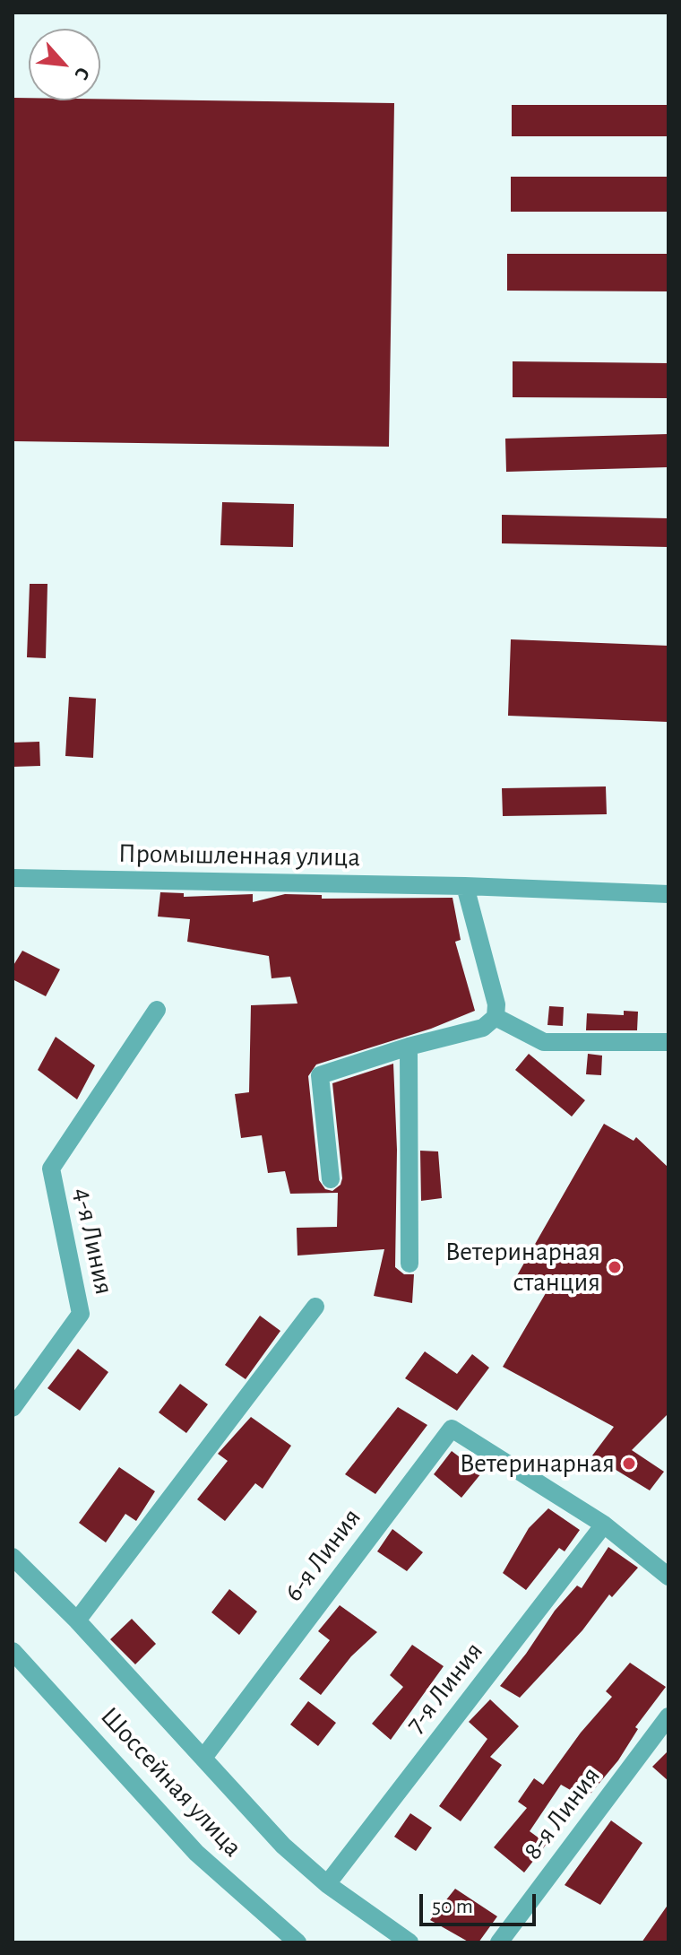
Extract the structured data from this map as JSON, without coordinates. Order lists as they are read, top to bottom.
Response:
{
  "streets": {
    "street": [
      "Промышленная улица",
      "4-я Линия",
      "6-я Линия",
      "7-я Линия",
      "Шоссейная улица",
      "8-я Линия"
    ]
  },
  "crossings": [
    ["6-я Линия", "7-я Линия"]
  ],
  "places": ["Ветеринарная станция", "Ветеринарная"],
  "scale_bar": "50 m",
  "north": "bottom right"
}
